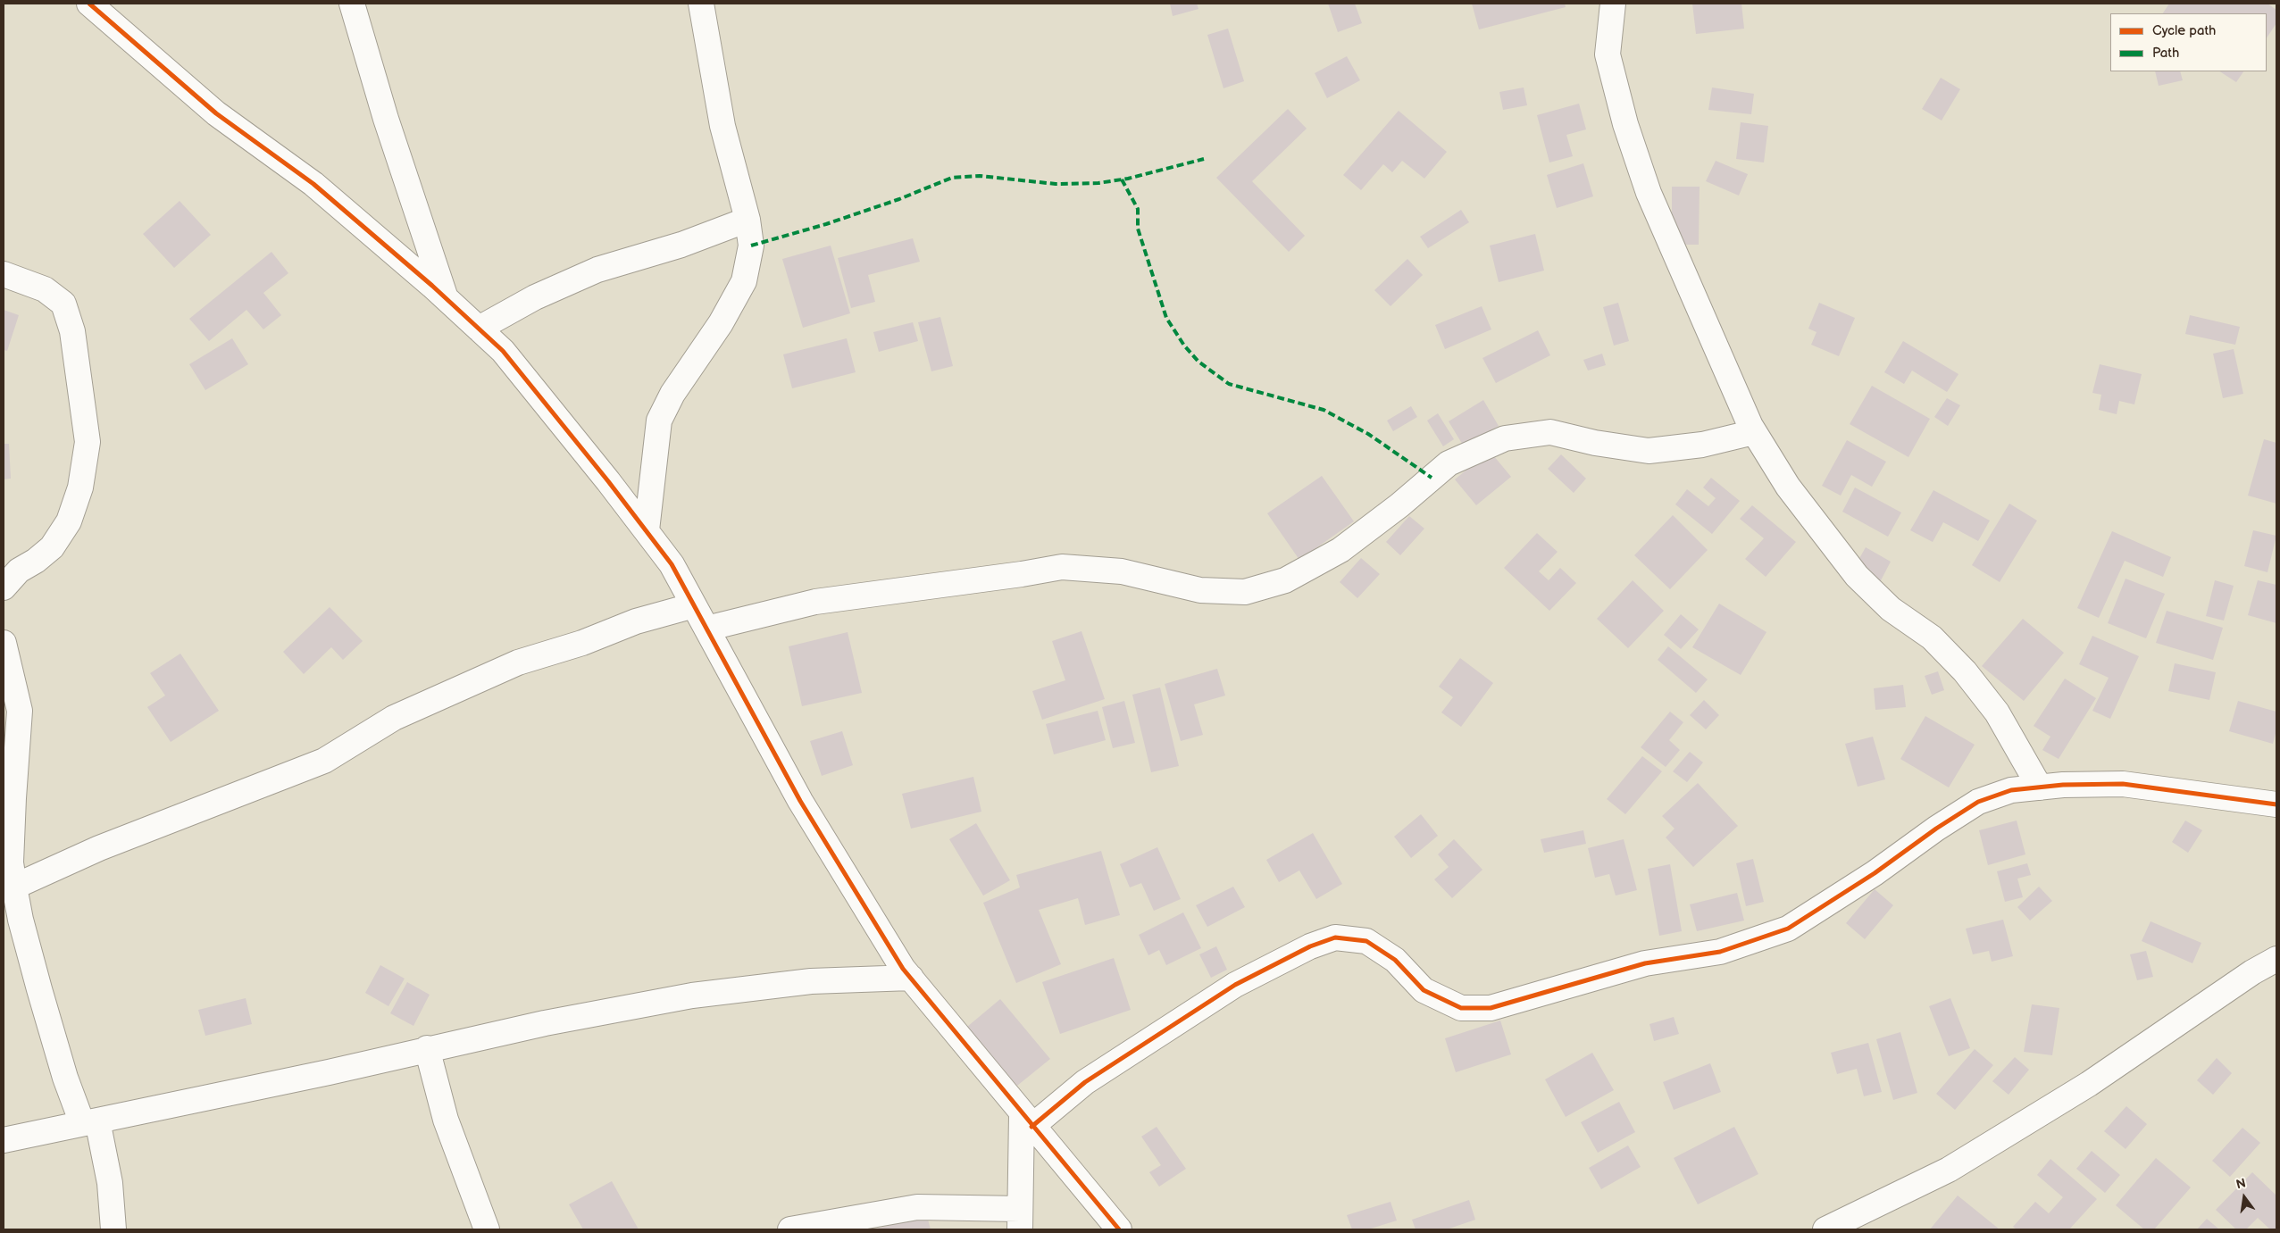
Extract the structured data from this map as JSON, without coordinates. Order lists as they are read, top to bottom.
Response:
{
  "legend": ["Cycle path", "Path"],
  "north": "top"
}
